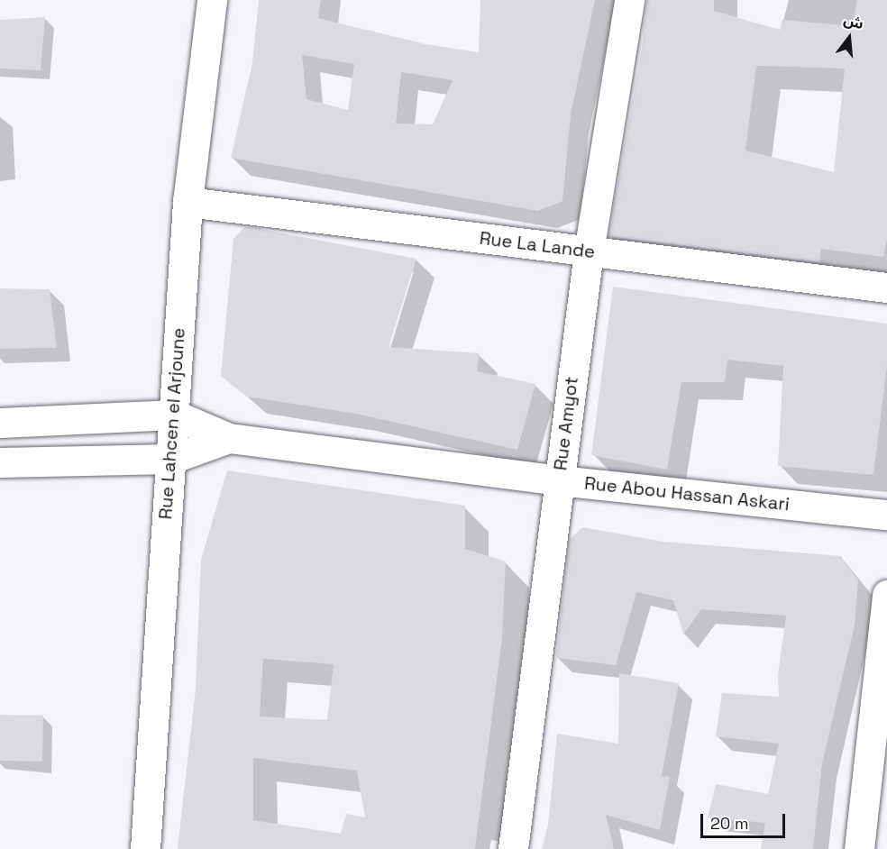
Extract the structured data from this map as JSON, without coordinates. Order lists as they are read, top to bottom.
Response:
{
  "streets": {
    "street": [
      "Rue La Lande",
      "Rue Lahcen el Arjoune",
      "Rue Amyot",
      "Rue Abou Hassan Askari"
    ]
  },
  "crossings": [
    ["Rue La Lande", "Rue Lahcen el Arjoune"],
    ["Rue La Lande", "Rue Amyot"],
    ["Rue Lahcen el Arjoune", "Rue Abou Hassan Askari"],
    ["Rue Amyot", "Rue Abou Hassan Askari"]
  ],
  "scale_bar": "20 m",
  "north": "top"
}
